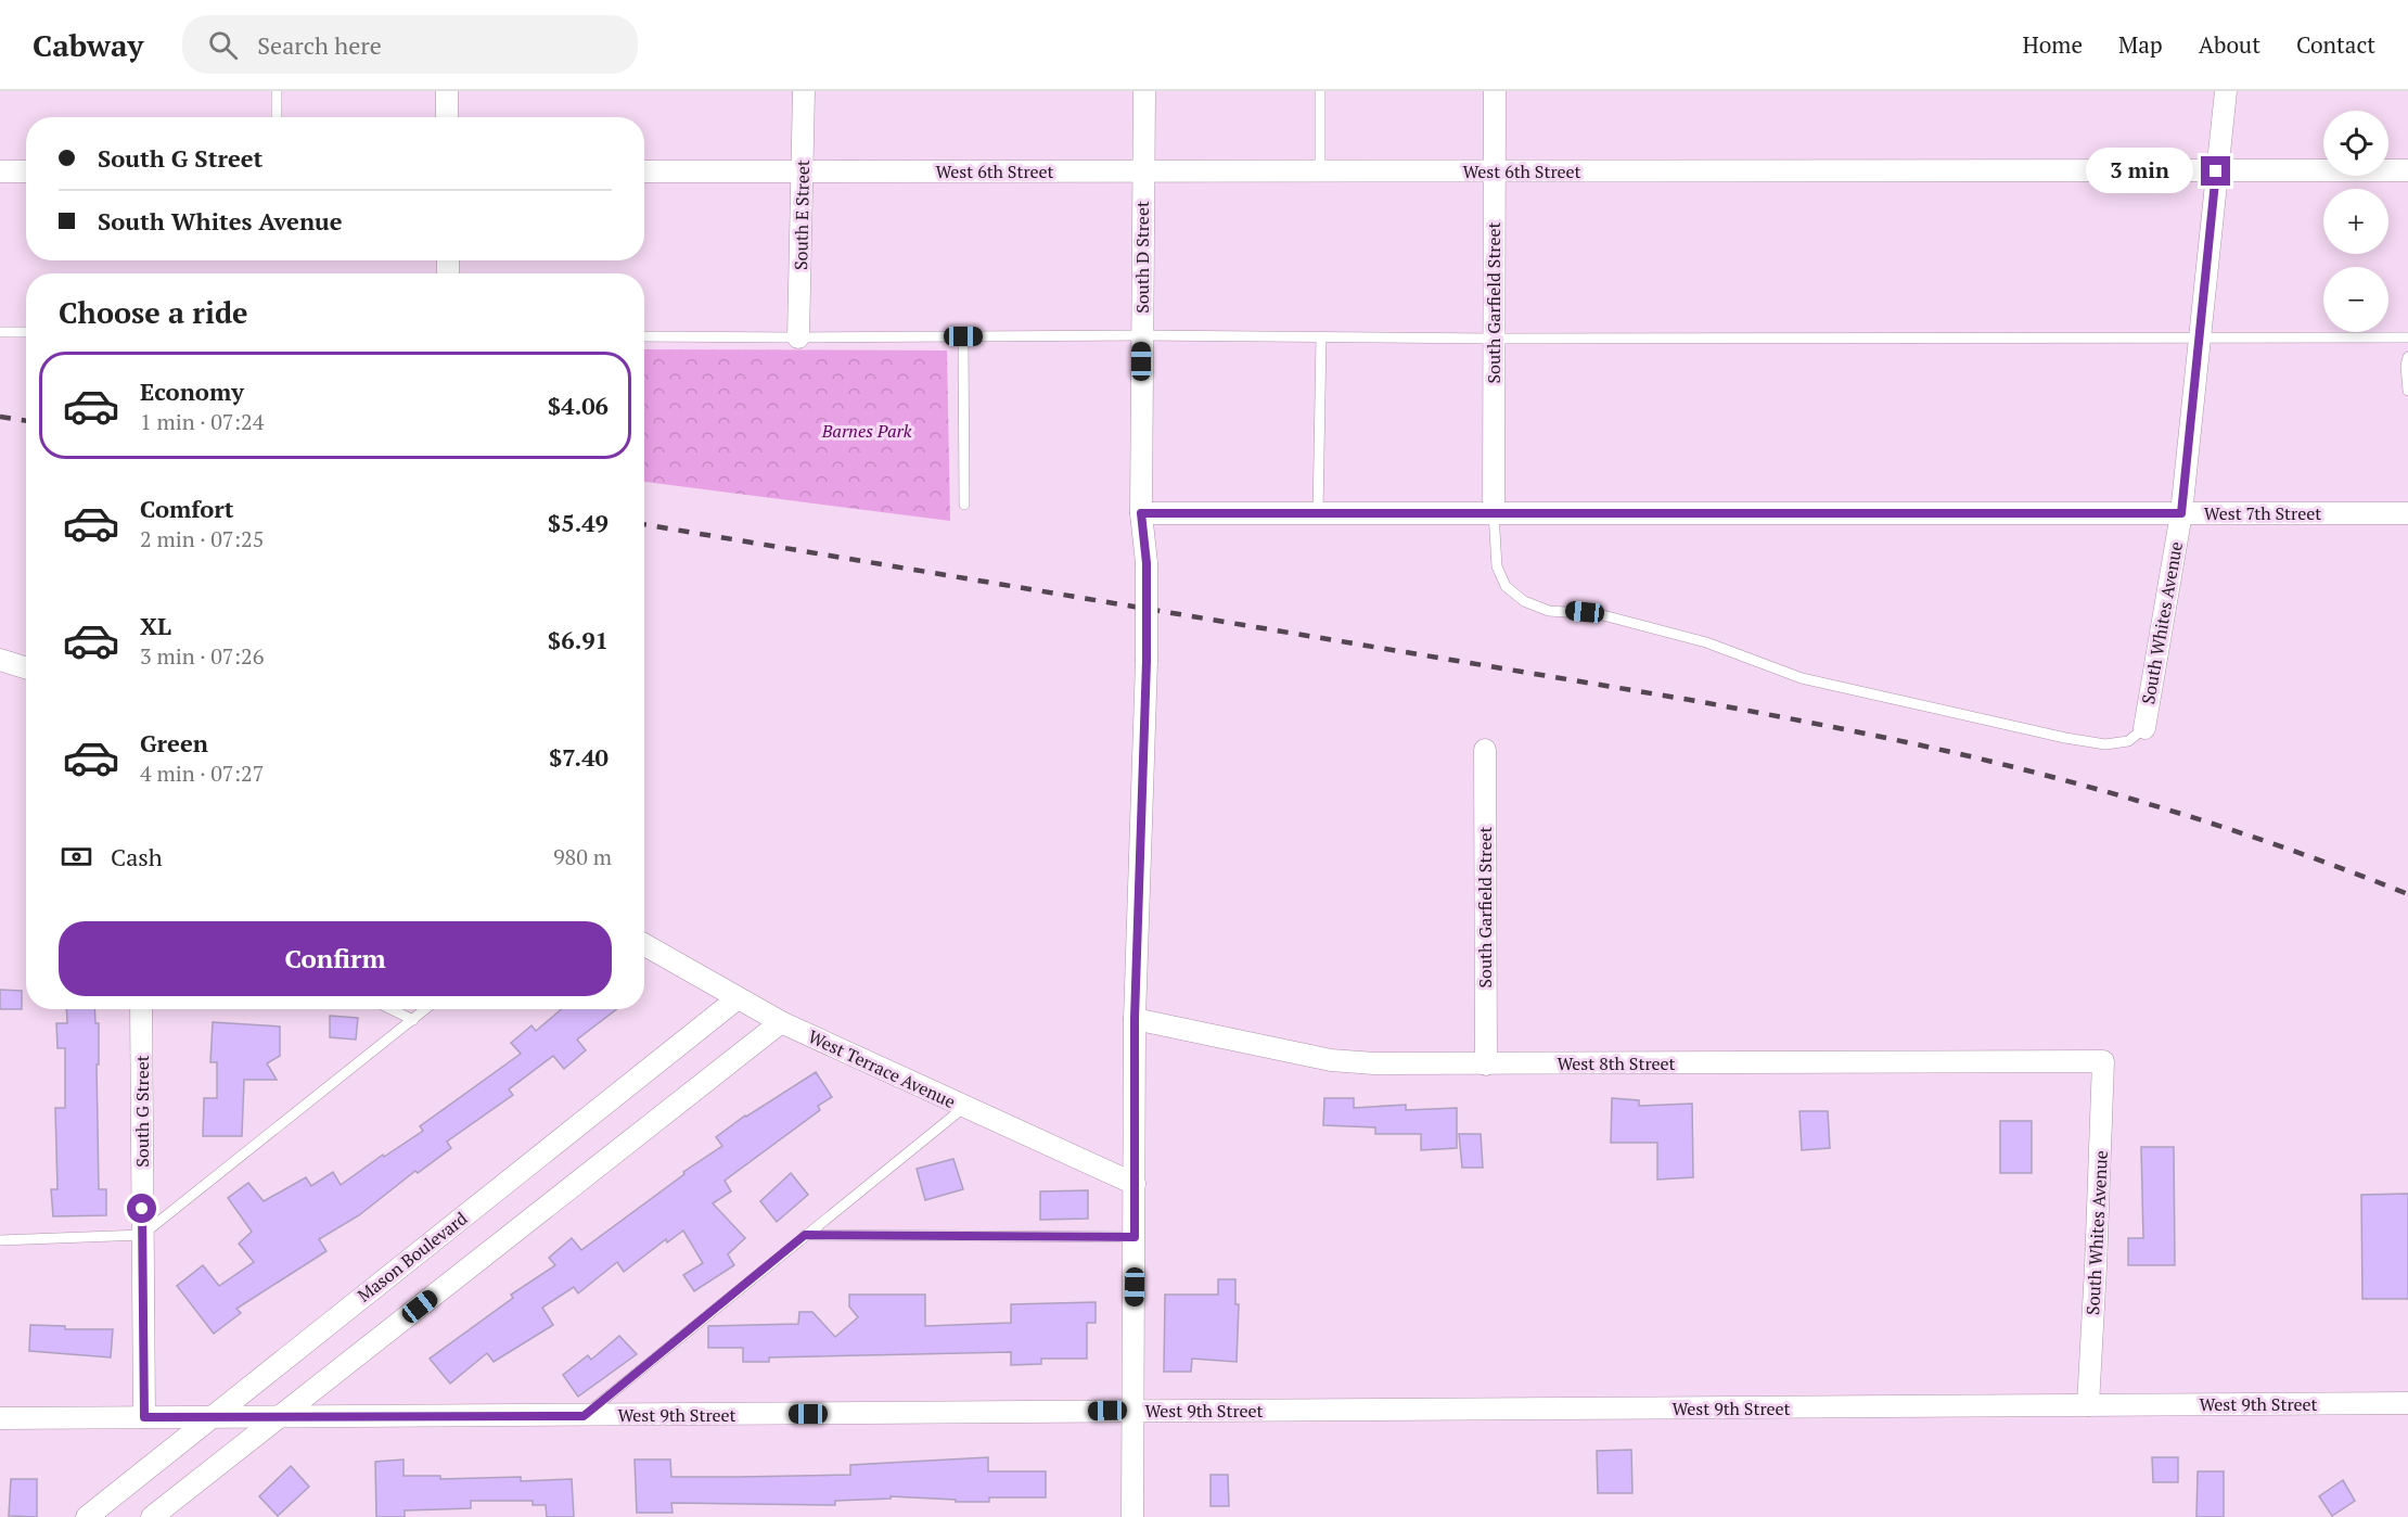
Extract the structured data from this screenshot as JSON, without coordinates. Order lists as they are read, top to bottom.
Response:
{
  "streets": {
    "street": [
      "West 6th Street",
      "South E Street",
      "South D Street",
      "South Garfield Street",
      "West 7th Street",
      "South Whites Avenue",
      "West 8th Street",
      "West Terrace Avenue",
      "South G Street",
      "Mason Boulevard",
      "West 9th Street"
    ]
  },
  "crossings": [
    ["West 6th Street", "South E Street"],
    ["West 6th Street", "South D Street"],
    ["West 6th Street", "South Garfield Street"],
    ["West 6th Street", "South Whites Avenue"],
    ["South D Street", "West 7th Street"],
    ["South D Street", "West 8th Street"],
    ["South D Street", "West Terrace Avenue"],
    ["South D Street", "West 9th Street"],
    ["South Garfield Street", "West 7th Street"],
    ["South Garfield Street", "West 8th Street"],
    ["West 7th Street", "South Whites Avenue"],
    ["South Whites Avenue", "West 8th Street"],
    ["South Whites Avenue", "West 9th Street"],
    ["West Terrace Avenue", "Mason Boulevard"],
    ["South G Street", "West 9th Street"],
    ["Mason Boulevard", "West 9th Street"]
  ],
  "parks": ["Barnes Park"],
  "page": {
    "header": "Cabway",
    "search": "Search here",
    "nav": [
      "Home",
      "Map",
      "About",
      "Contact"
    ],
    "map_buttons": ["+", "−"],
    "banner": ["South G Street", "South Whites Avenue"],
    "bubble": "3 min",
    "heading": "Choose a ride",
    "list": [
      {
        "name": "Economy",
        "note": "1 min · 07:24",
        "value": "$4.06"
      },
      {
        "name": "Comfort",
        "note": "2 min · 07:25",
        "value": "$5.49"
      },
      {
        "name": "XL",
        "note": "3 min · 07:26",
        "value": "$6.91"
      },
      {
        "name": "Green",
        "note": "4 min · 07:27",
        "value": "$7.40"
      }
    ],
    "pay": ["Cash", "980 m"],
    "buttons": "Confirm"
  }
}
